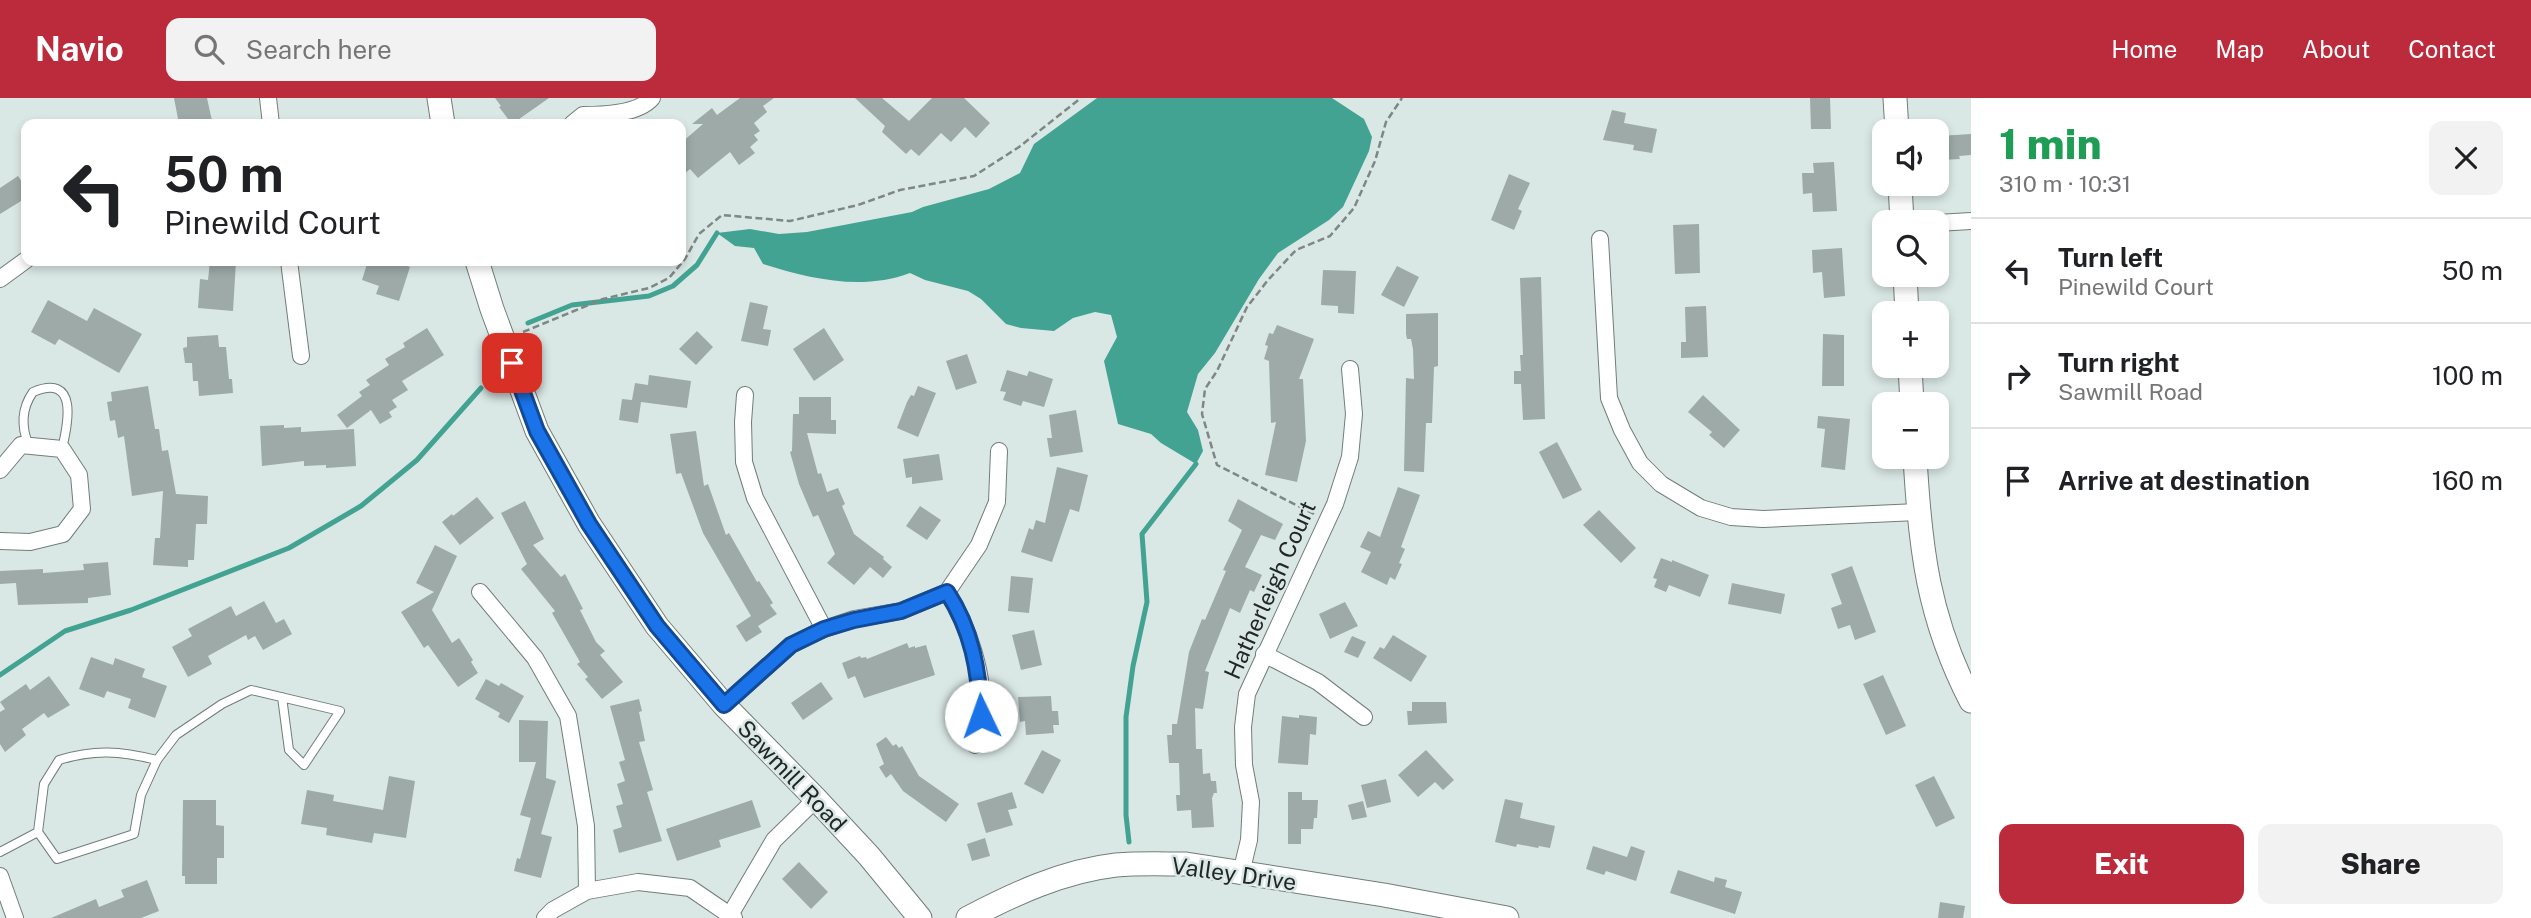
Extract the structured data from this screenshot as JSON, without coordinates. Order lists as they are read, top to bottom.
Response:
{
  "streets": {
    "street": ["Hatherleigh Court", "Sawmill Road", "Valley Drive"]
  },
  "crossings": [
    ["Hatherleigh Court", "Valley Drive"]
  ],
  "page": {
    "header": "Navio",
    "search": "Search here",
    "nav": [
      "Home",
      "Map",
      "About",
      "Contact"
    ],
    "heading": ["1 min", "310 m · 10:31"],
    "map_buttons": ["+", "−"],
    "turn": ["50 m", "Pinewild Court"],
    "list": [
      {
        "name": "Turn left",
        "note": "Pinewild Court",
        "value": "50 m"
      },
      {
        "name": "Turn right",
        "note": "Sawmill Road",
        "value": "100 m"
      },
      {
        "name": "Arrive at destination",
        "value": "160 m"
      }
    ],
    "buttons": ["Exit", "Share"]
  }
}
